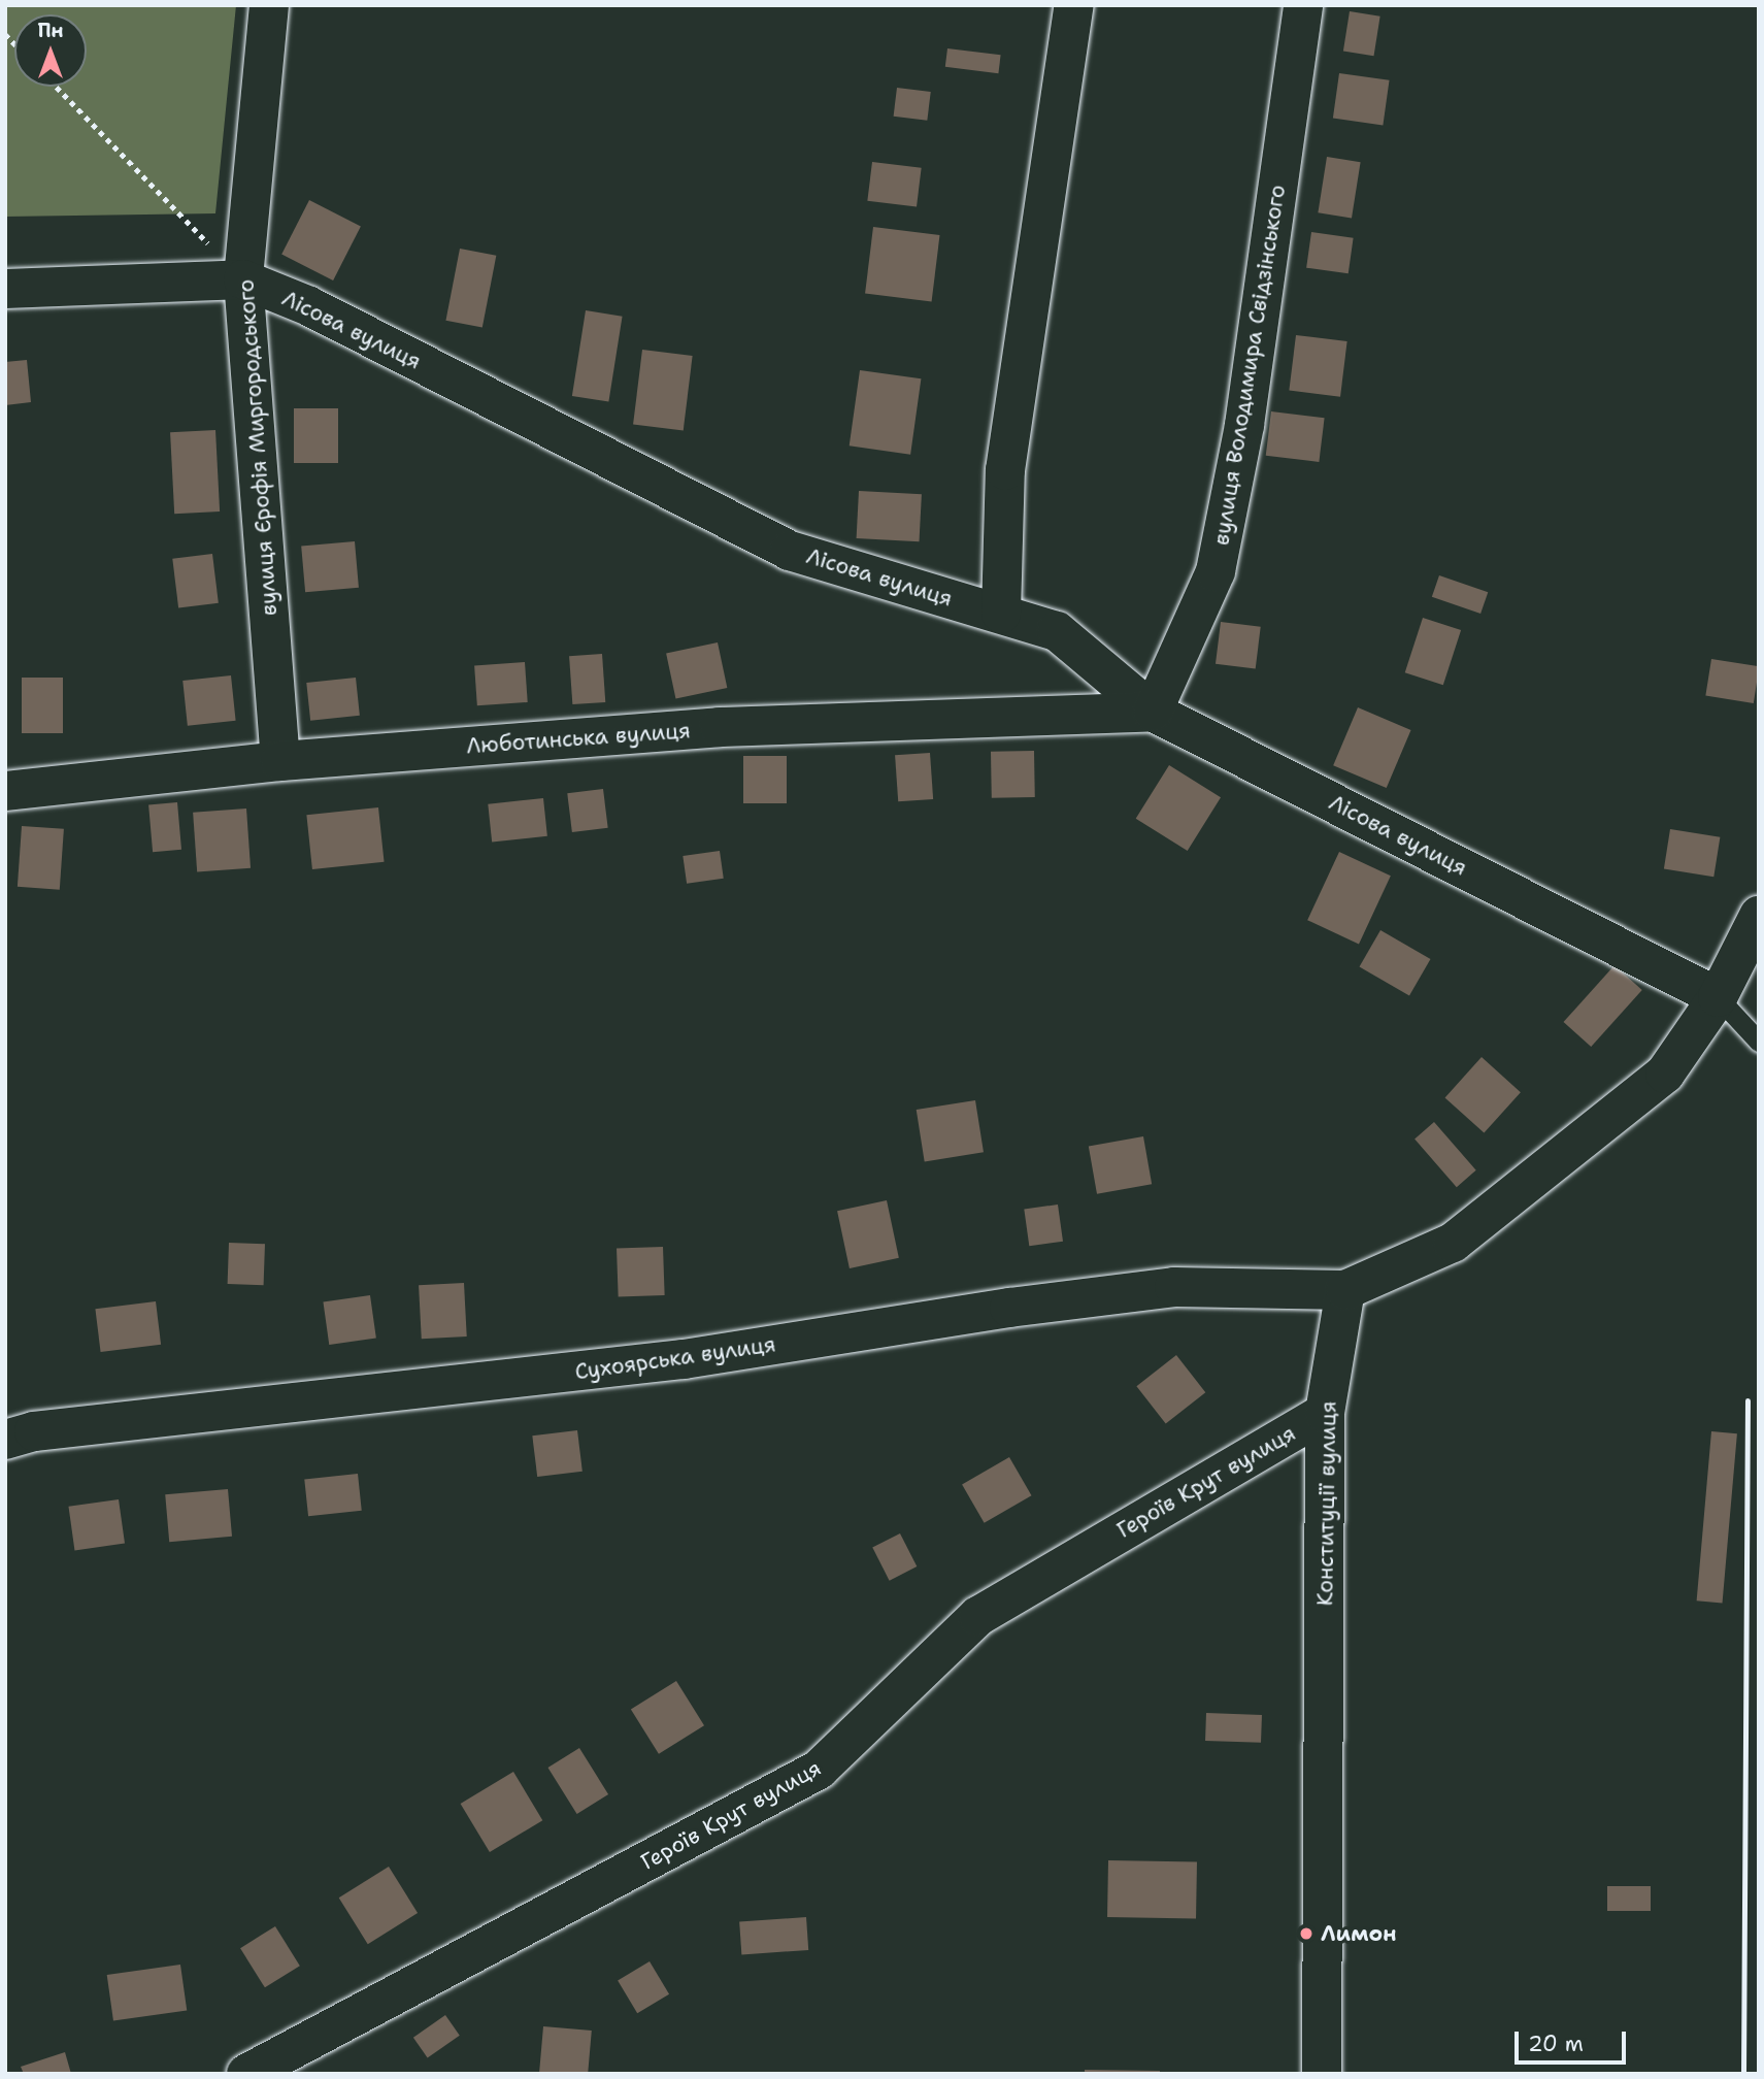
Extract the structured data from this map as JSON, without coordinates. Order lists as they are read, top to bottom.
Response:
{
  "streets": {
    "street": [
      "Лісова вулиця",
      "вулиця Володимира Свідзінського",
      "вулиця Єрофія Миргородського",
      "Люботинська вулиця",
      "Сухоярська вулиця",
      "Героїв Крут вулиця",
      "Конституції вулиця"
    ]
  },
  "crossings": [
    ["Лісова вулиця", "вулиця Володимира Свідзінського"],
    ["Лісова вулиця", "вулиця Єрофія Миргородського"],
    ["Лісова вулиця", "Люботинська вулиця"],
    ["вулиця Володимира Свідзінського", "Люботинська вулиця"],
    ["вулиця Єрофія Миргородського", "Люботинська вулиця"],
    ["Сухоярська вулиця", "Конституції вулиця"],
    ["Героїв Крут вулиця", "Конституції вулиця"]
  ],
  "places": ["Лимон"],
  "scale_bar": "20 m",
  "north": "top"
}
